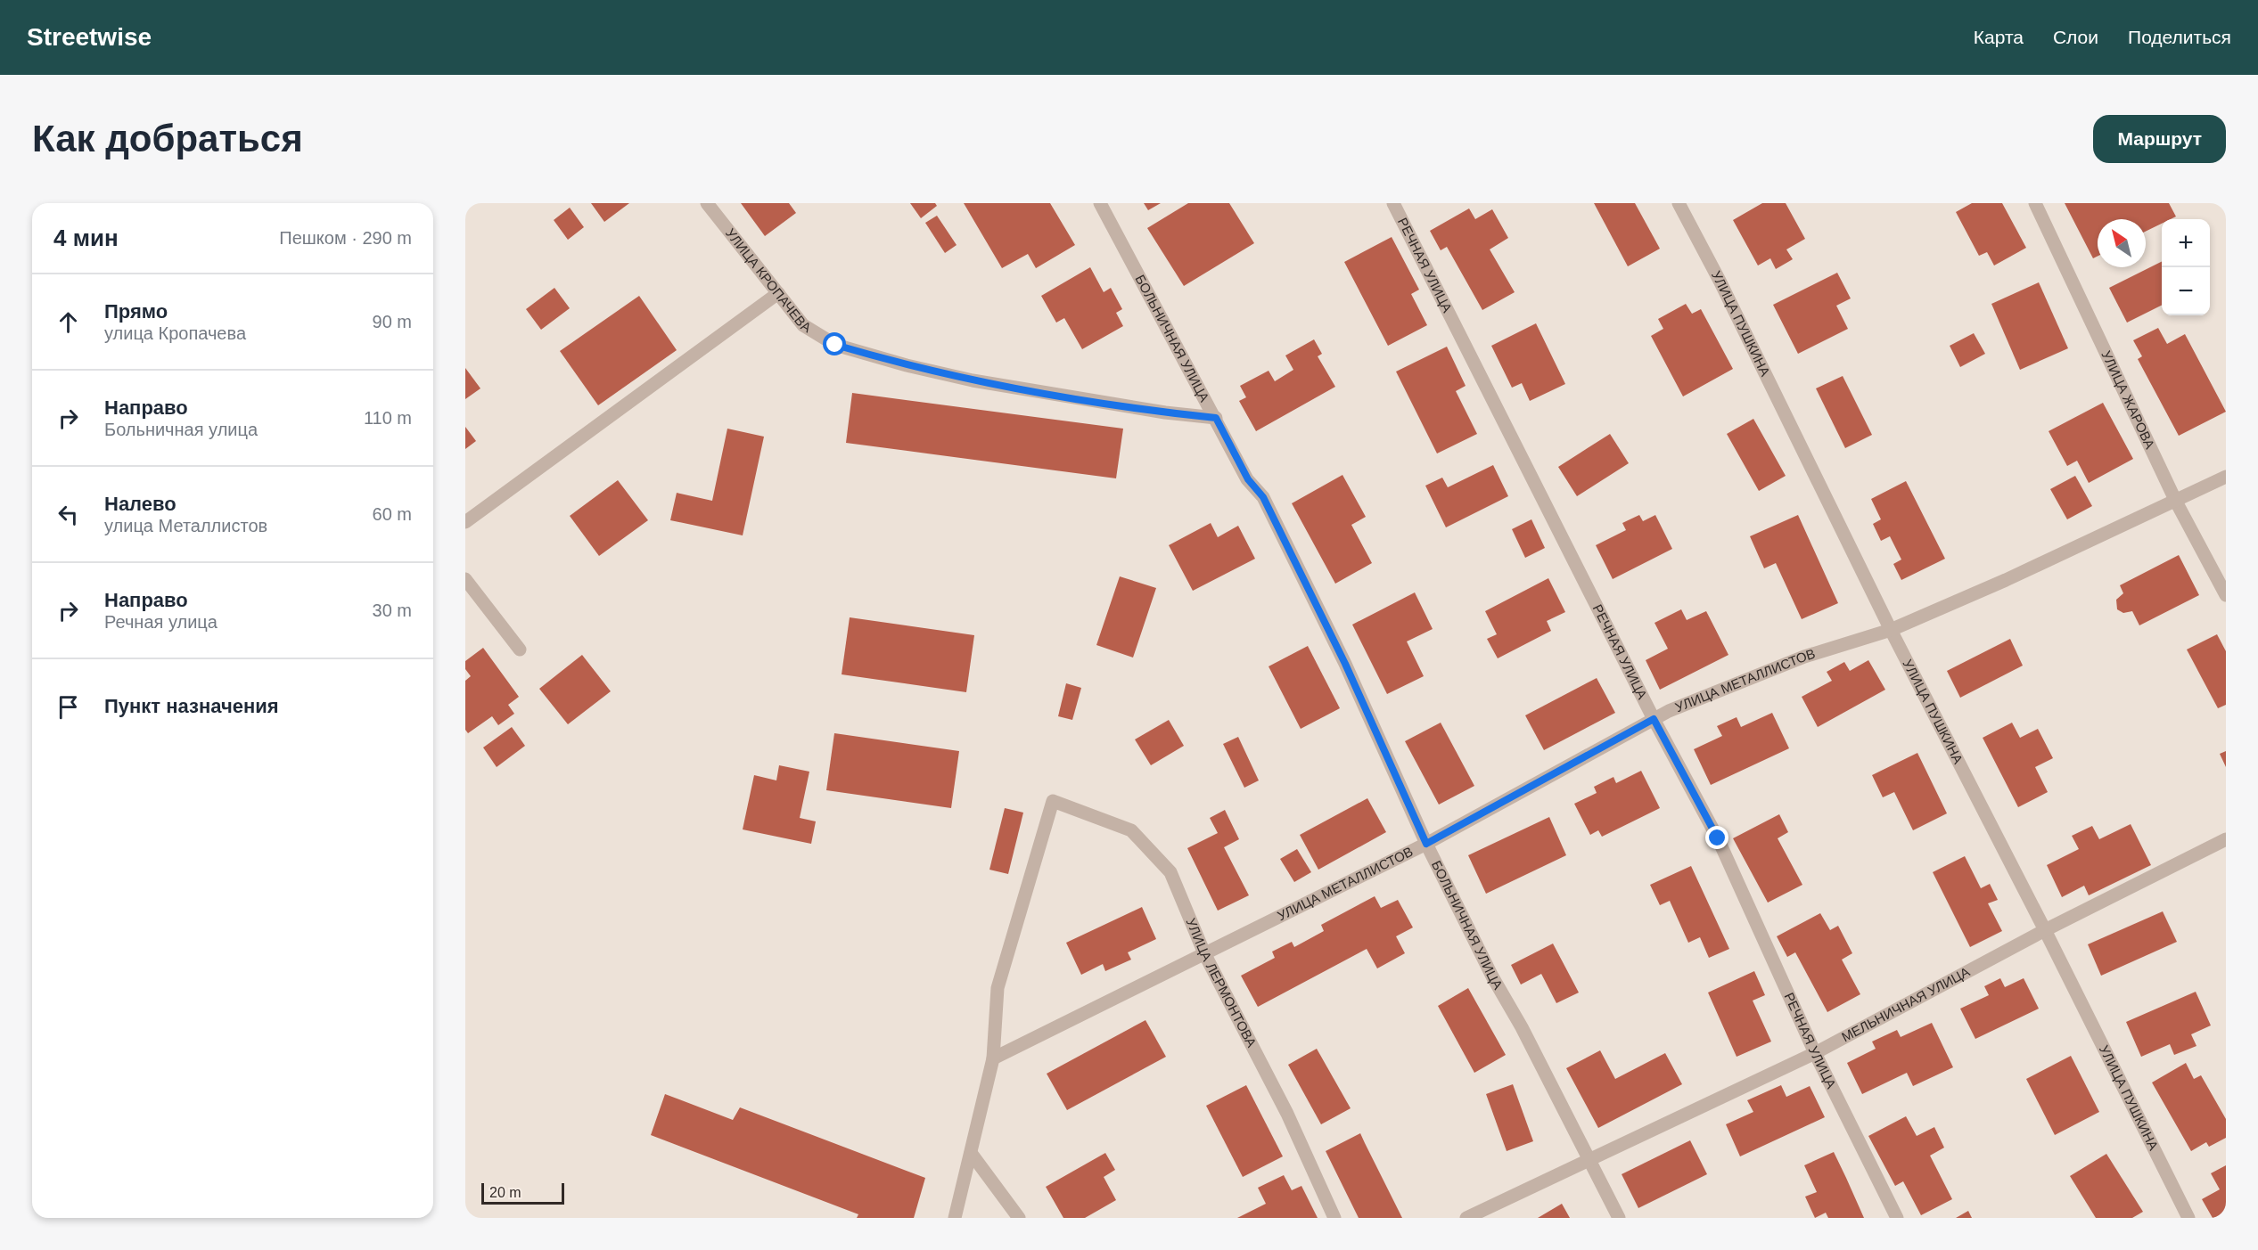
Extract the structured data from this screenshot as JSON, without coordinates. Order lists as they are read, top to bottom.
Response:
{
  "streets": {
    "street": [
      "РЕЧНАЯ УЛИЦА",
      "УЛИЦА КРОПАЧЕВА",
      "УЛИЦА ПУШКИНА",
      "БОЛЬНИЧНАЯ УЛИЦА",
      "УЛИЦА ЖАРОВА",
      "УЛИЦА МЕТАЛЛИСТОВ",
      "УЛИЦА ЛЕРМОНТОВА",
      "МЕЛЬНИЧНАЯ УЛИЦА"
    ]
  },
  "crossings": [
    ["РЕЧНАЯ УЛИЦА", "УЛИЦА МЕТАЛЛИСТОВ"],
    ["РЕЧНАЯ УЛИЦА", "МЕЛЬНИЧНАЯ УЛИЦА"],
    ["УЛИЦА КРОПАЧЕВА", "БОЛЬНИЧНАЯ УЛИЦА"],
    ["УЛИЦА ПУШКИНА", "УЛИЦА МЕТАЛЛИСТОВ"],
    ["УЛИЦА ПУШКИНА", "МЕЛЬНИЧНАЯ УЛИЦА"],
    ["БОЛЬНИЧНАЯ УЛИЦА", "УЛИЦА МЕТАЛЛИСТОВ"],
    ["БОЛЬНИЧНАЯ УЛИЦА", "МЕЛЬНИЧНАЯ УЛИЦА"],
    ["УЛИЦА ЖАРОВА", "УЛИЦА МЕТАЛЛИСТОВ"],
    ["УЛИЦА МЕТАЛЛИСТОВ", "УЛИЦА ЛЕРМОНТОВА"]
  ],
  "scale_bar": "20 m",
  "north": "top left",
  "page": {
    "header": "Streetwise",
    "nav": ["Карта", "Слои", "Поделиться"],
    "buttons": "Маршрут",
    "title": "Как добраться",
    "heading": ["4 мин", "Пешком · 290 m"],
    "map_buttons": ["+", "−"],
    "list": [
      ["Прямо", "улица Кропачева", "90 m"],
      ["Направо", "Больничная улица", "110 m"],
      ["Налево", "улица Металлистов", "60 m"],
      ["Направо", "Речная улица", "30 m"],
      "Пункт назначения"
    ],
    "scale": "20 m"
  }
}
